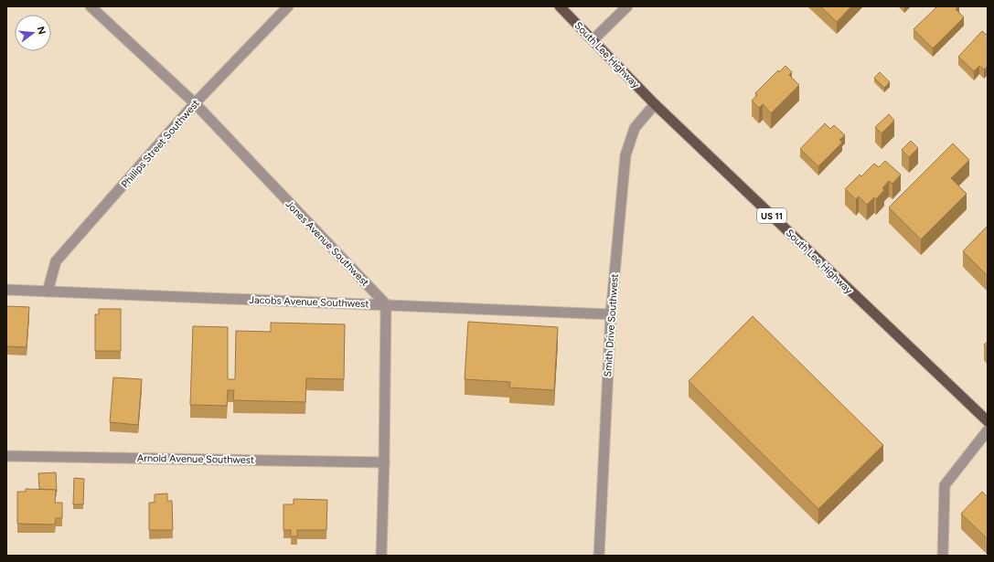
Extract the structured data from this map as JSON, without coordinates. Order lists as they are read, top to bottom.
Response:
{
  "streets": {
    "main road": ["South Lee Highway", "US 11"],
    "street": [
      "Phillips Street Southwest",
      "Jones Avenue Southwest",
      "Jacobs Avenue Southwest",
      "Smith Drive Southwest",
      "Arnold Avenue Southwest"
    ]
  },
  "crossings": [
    ["South Lee Highway", "Smith Drive Southwest"],
    ["Phillips Street Southwest", "Jones Avenue Southwest"],
    ["Phillips Street Southwest", "Jacobs Avenue Southwest"],
    ["Jones Avenue Southwest", "Jacobs Avenue Southwest"],
    ["Jacobs Avenue Southwest", "Smith Drive Southwest"]
  ],
  "north": "right"
}
